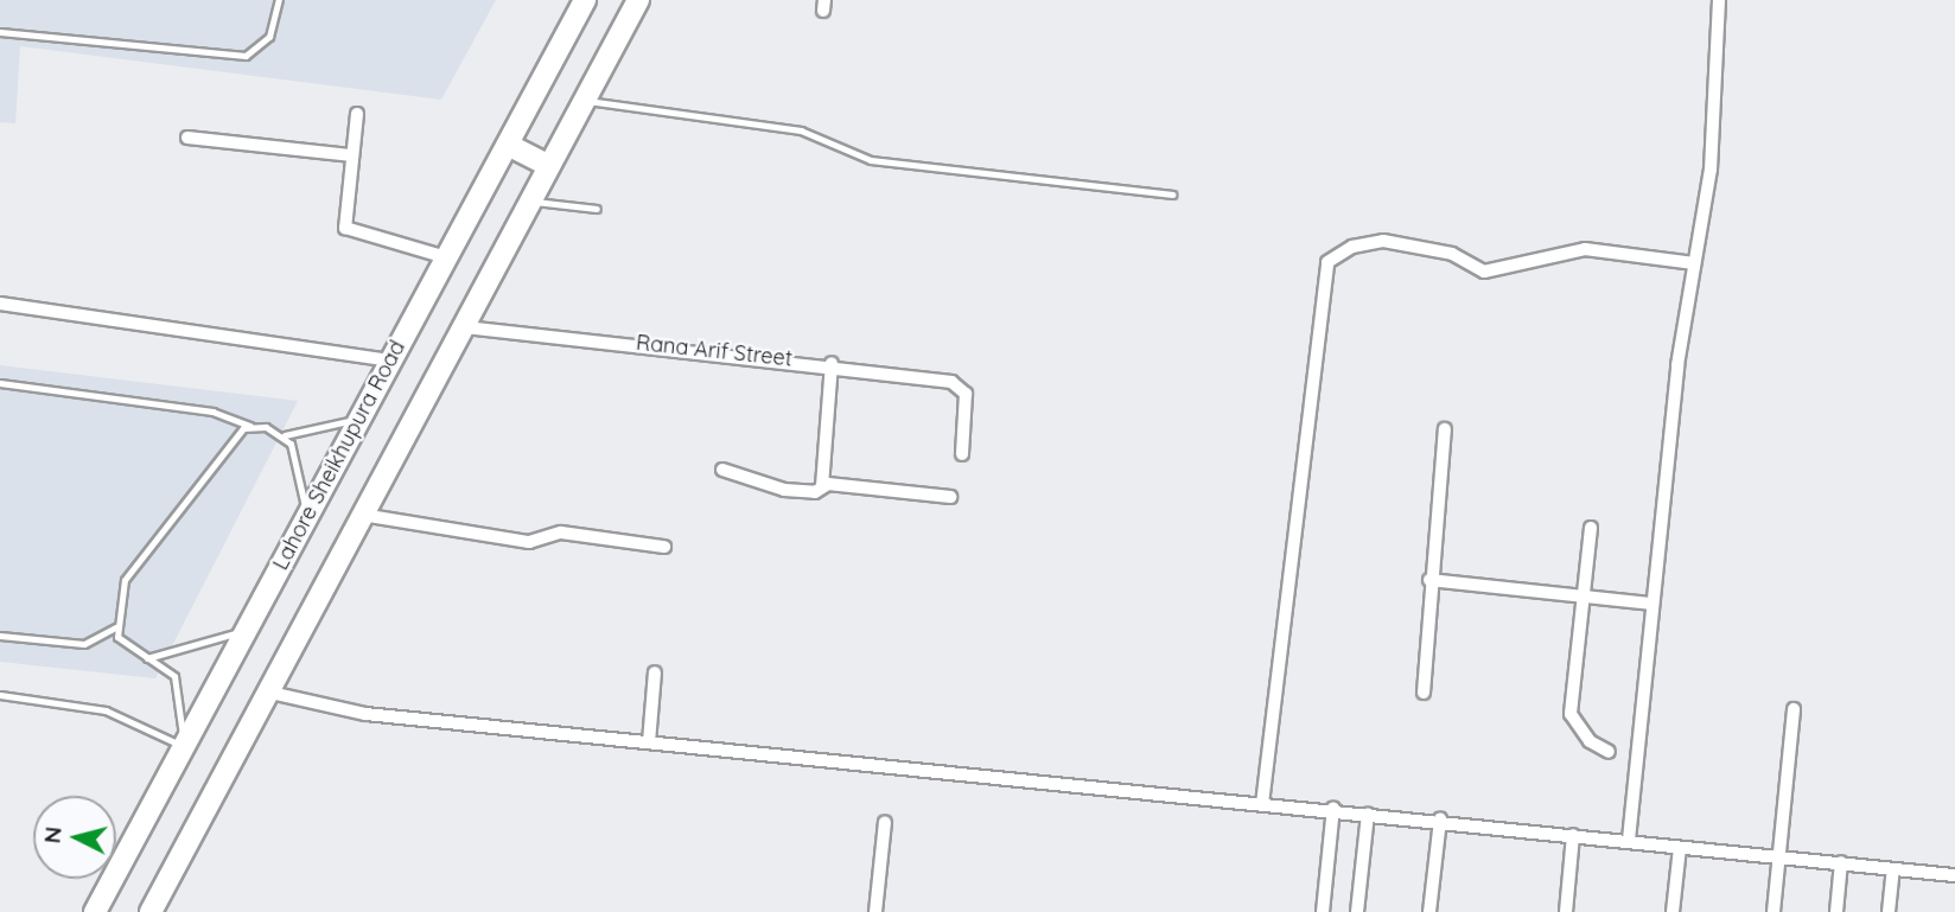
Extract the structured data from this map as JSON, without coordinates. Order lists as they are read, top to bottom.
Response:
{
  "streets": {
    "highway": ["Lahore Sheikhupura Road"],
    "street": ["Rana Arif Street"]
  },
  "north": "left"
}
